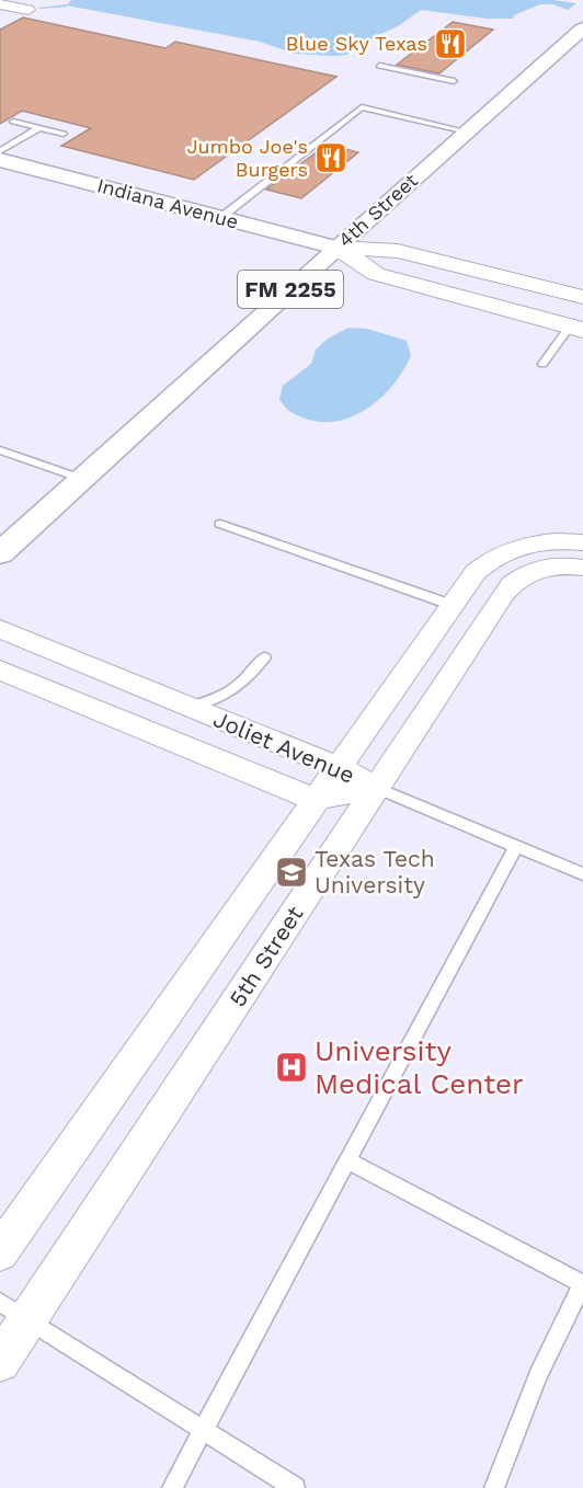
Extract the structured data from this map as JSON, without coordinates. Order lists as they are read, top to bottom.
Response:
{
  "streets": {
    "main road": ["Indiana Avenue", "4th Street", "FM 2255"],
    "street": ["Joliet Avenue", "5th Street"]
  },
  "crossings": [
    ["Indiana Avenue", "4th Street"],
    ["Joliet Avenue", "5th Street"]
  ],
  "places": {
    "restaurant": ["Blue Sky Texas", "Jumbo Joe's Burgers"],
    "school or university": ["Texas Tech University"],
    "hospital": ["University Medical Center"]
  }
}
